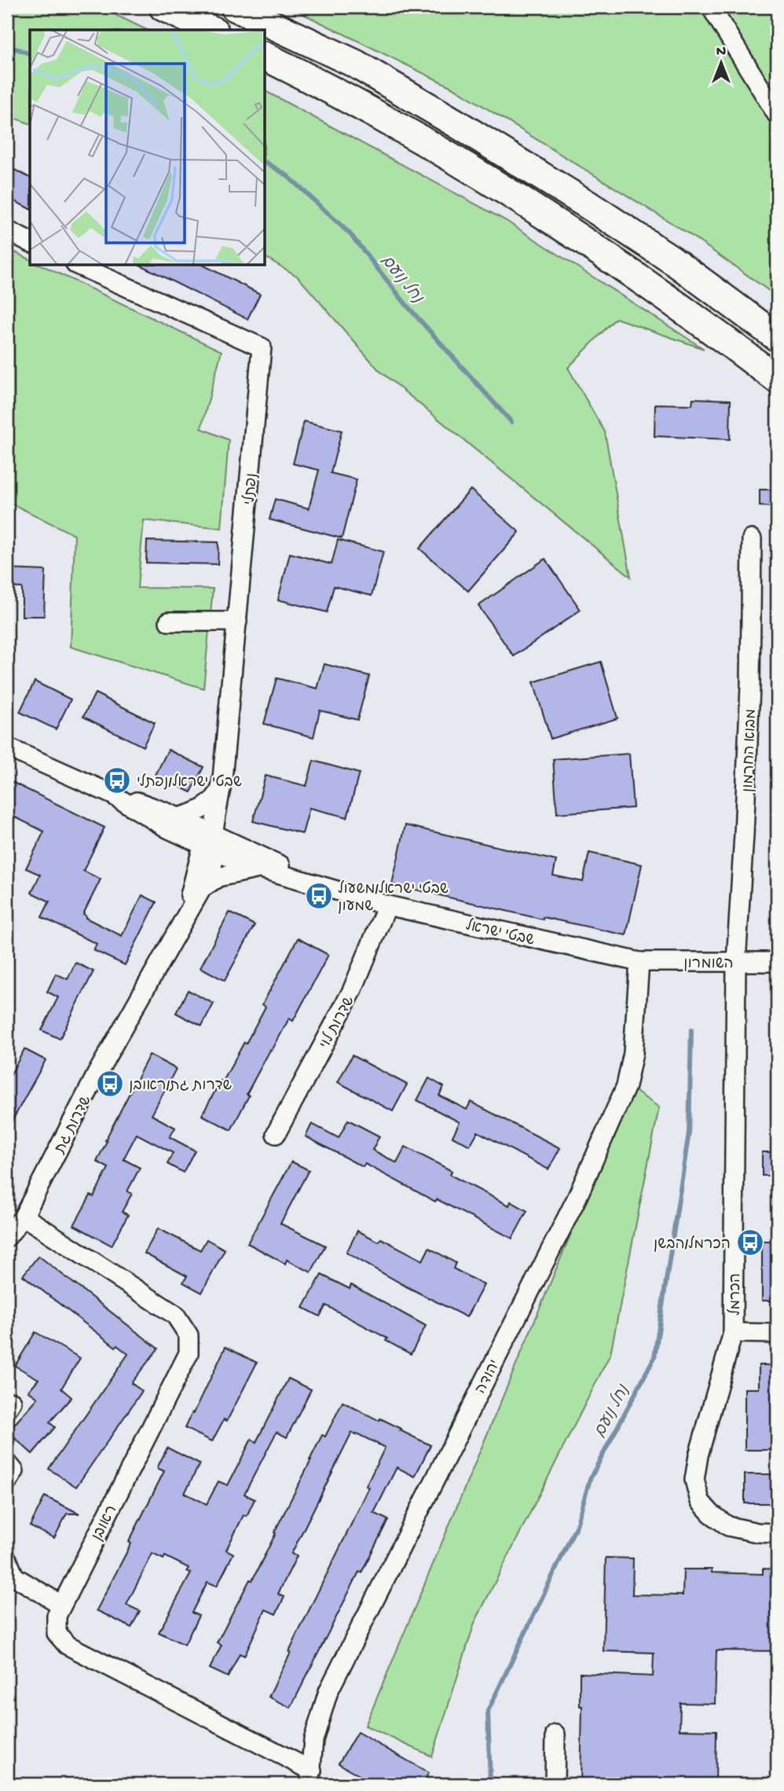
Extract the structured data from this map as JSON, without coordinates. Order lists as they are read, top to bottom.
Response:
{
  "streets": {
    "street": [
      "נפתלי",
      "מבוא החרמון",
      "שבטי ישראל",
      "השומרון",
      "שדרות לוי",
      "שדרות גת",
      "הכרמל",
      "יהודה",
      "ראובן"
    ]
  },
  "crossings": [
    ["נפתלי", "שבטי ישראל"],
    ["נפתלי", "שדרות גת"],
    ["מבוא החרמון", "השומרון"],
    ["מבוא החרמון", "הכרמל"],
    ["שבטי ישראל", "השומרון"],
    ["שבטי ישראל", "שדרות לוי"],
    ["שבטי ישראל", "שדרות גת"],
    ["שבטי ישראל", "יהודה"],
    ["השומרון", "הכרמל"],
    ["השומרון", "יהודה"],
    ["שדרות גת", "ראובן"],
    ["יהודה", "ראובן"]
  ],
  "water": ["נחל נועם"],
  "places": {
    "bus stop": [
      "שבטי ישראל/נפתלי",
      "שבטי ישראל/משעול שמעון",
      "שדרות גת/ראובן",
      "הכרמל/הבשן"
    ]
  },
  "north": "top"
}
